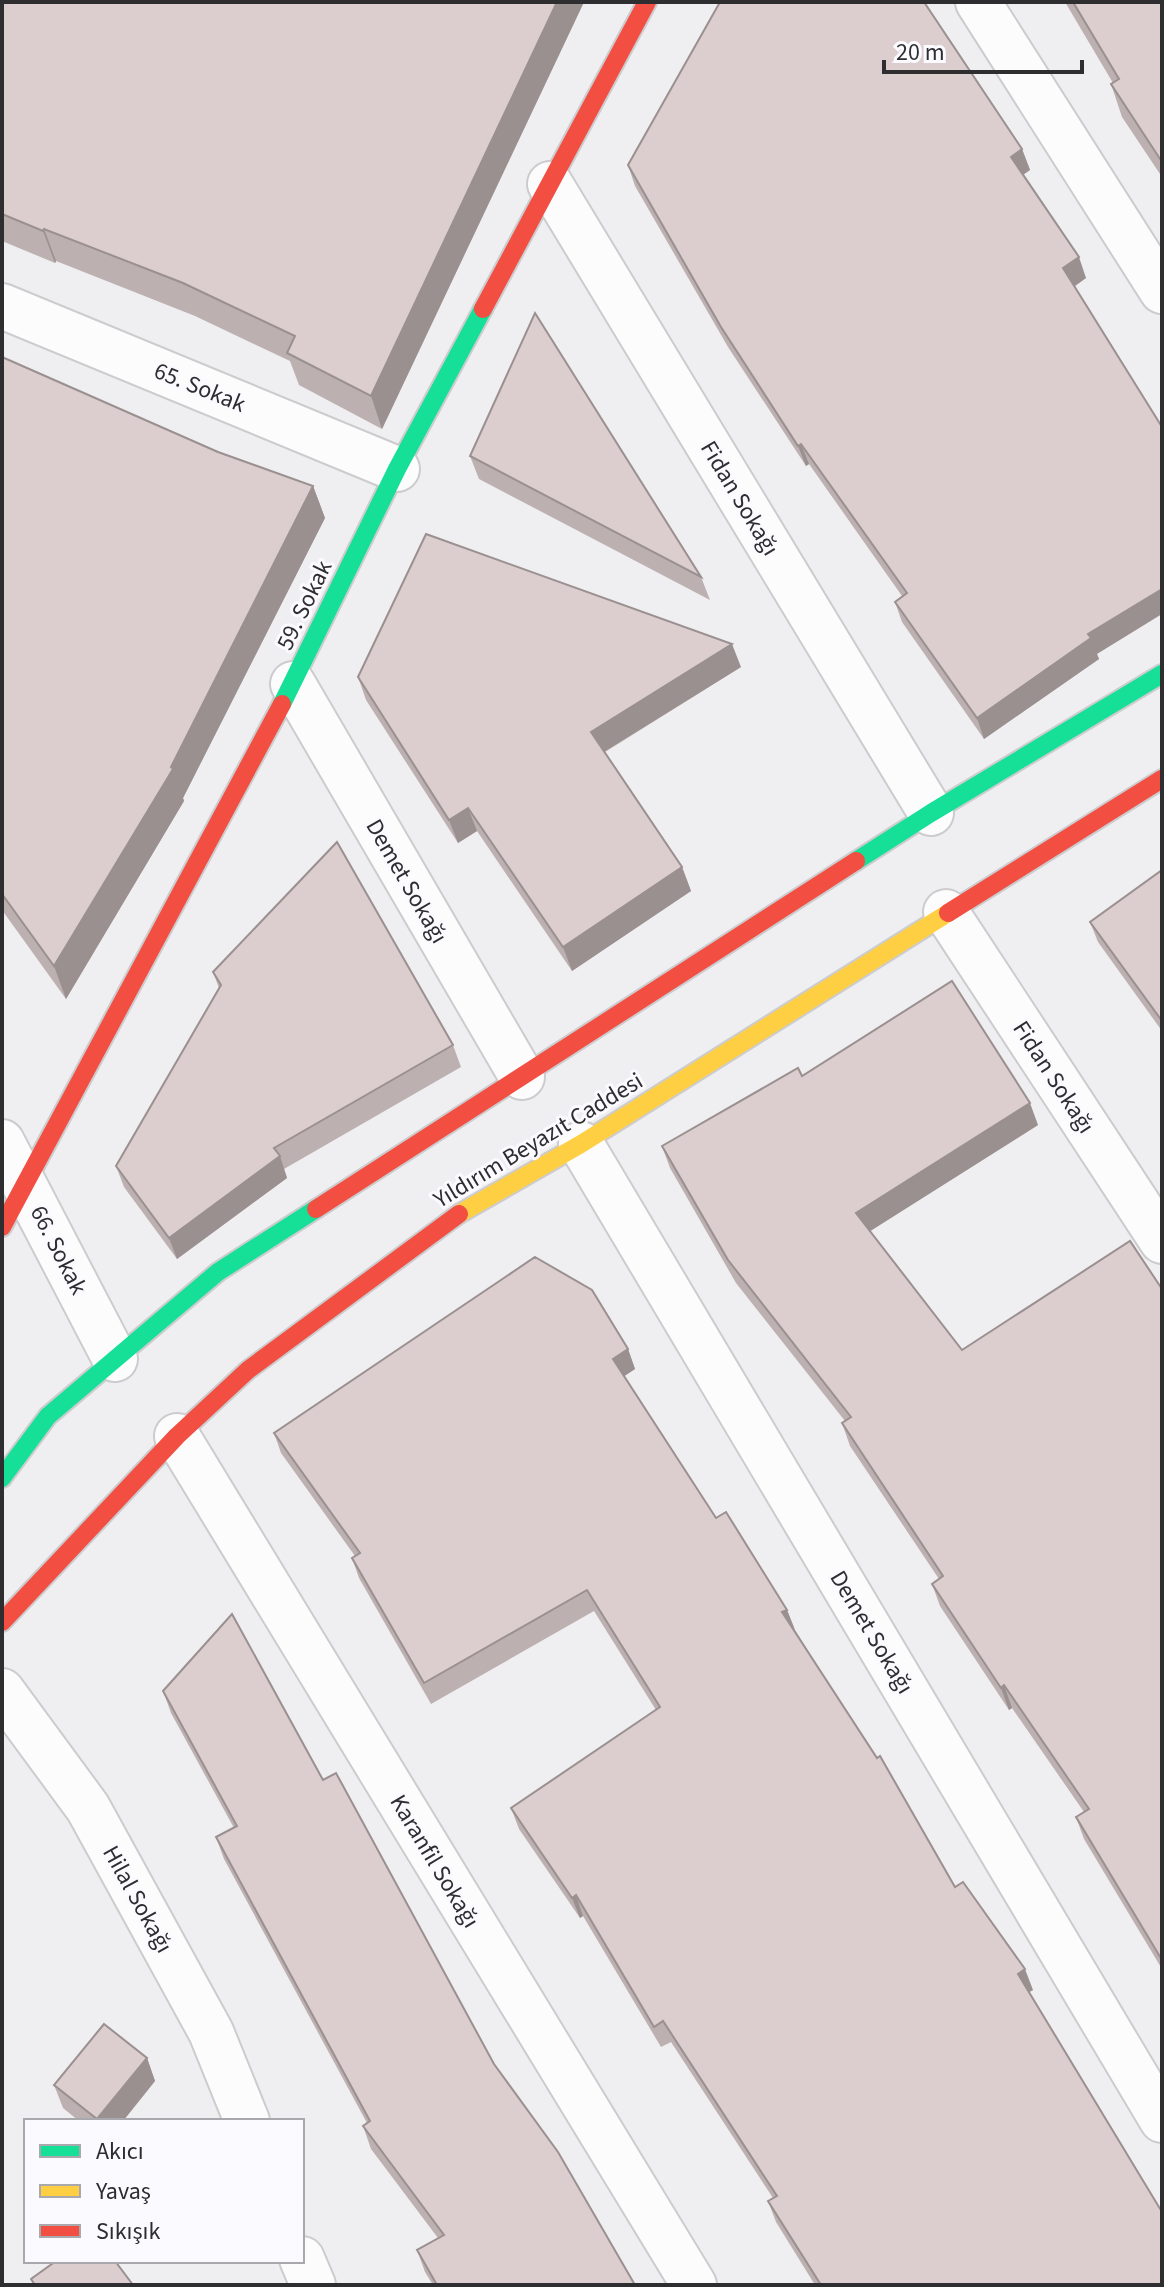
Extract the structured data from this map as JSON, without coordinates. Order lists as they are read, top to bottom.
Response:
{
  "streets": {
    "main road": ["59. Sokak", "Yıldırım Beyazıt Caddesi"],
    "street": [
      "65. Sokak",
      "Fidan Sokağı",
      "Demet Sokağı",
      "66. Sokak",
      "Karanfil Sokağı",
      "Hilal Sokağı"
    ]
  },
  "crossings": [
    ["65. Sokak", "59. Sokak"],
    ["Fidan Sokağı", "59. Sokak"],
    ["Fidan Sokağı", "Yıldırım Beyazıt Caddesi"],
    ["59. Sokak", "Demet Sokağı"],
    ["59. Sokak", "66. Sokak"],
    ["Demet Sokağı", "Yıldırım Beyazıt Caddesi"],
    ["Yıldırım Beyazıt Caddesi", "Karanfil Sokağı"]
  ],
  "legend": ["Akıcı", "Yavaş", "Sıkışık"],
  "scale_bar": "20 m"
}
